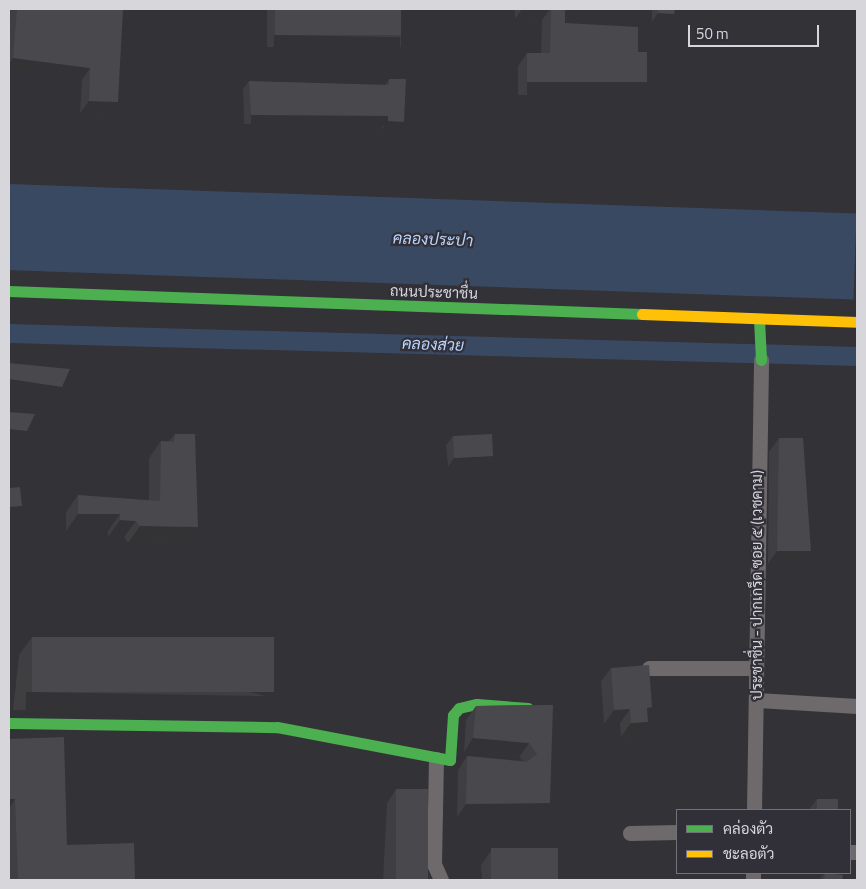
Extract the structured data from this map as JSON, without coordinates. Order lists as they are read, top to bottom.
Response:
{
  "streets": {
    "main road": ["ถนนประชาชื่น"],
    "street": ["ประชาชื่น - ปากเกร็ด ซอย ๕ (เวชคาม)"]
  },
  "water": ["คลองประปา", "คลองส่วย"],
  "legend": ["คล่องตัว", "ชะลอตัว"],
  "scale_bar": "50 m"
}
